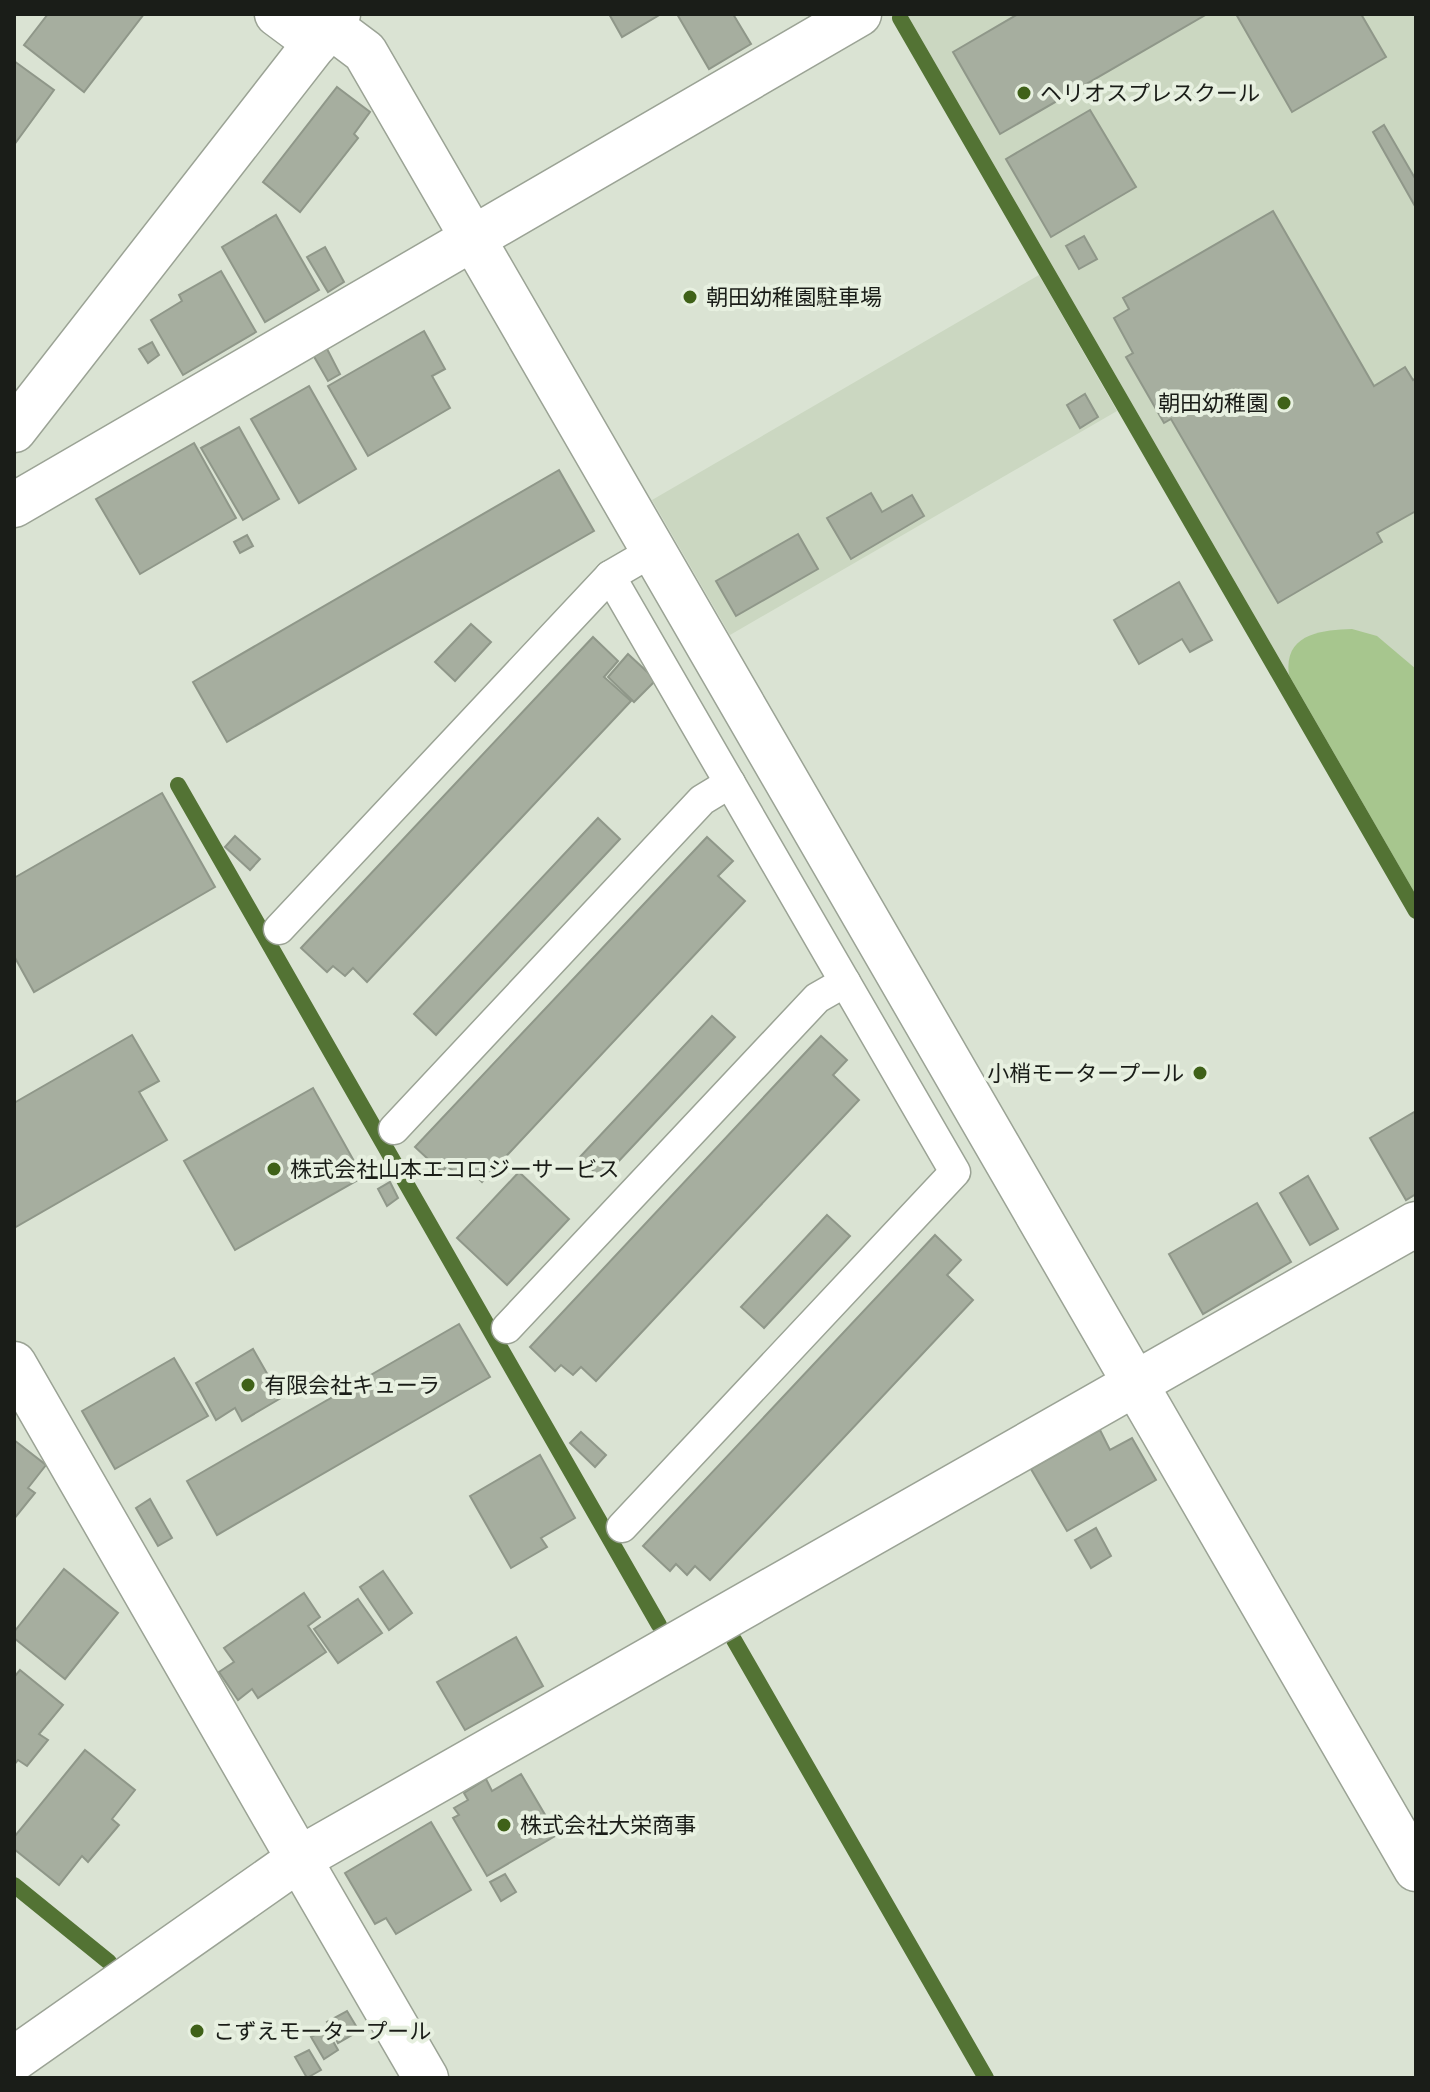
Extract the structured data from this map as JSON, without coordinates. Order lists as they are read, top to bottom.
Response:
{
  "places": [
    "ヘリオスプレスクール",
    "朝田幼稚園駐車場",
    "朝田幼稚園",
    "小梢モータープール",
    "株式会社山本エコロジーサービス",
    "有限会社キューラ",
    "株式会社大栄商事",
    "こずえモータープール"
  ]
}
